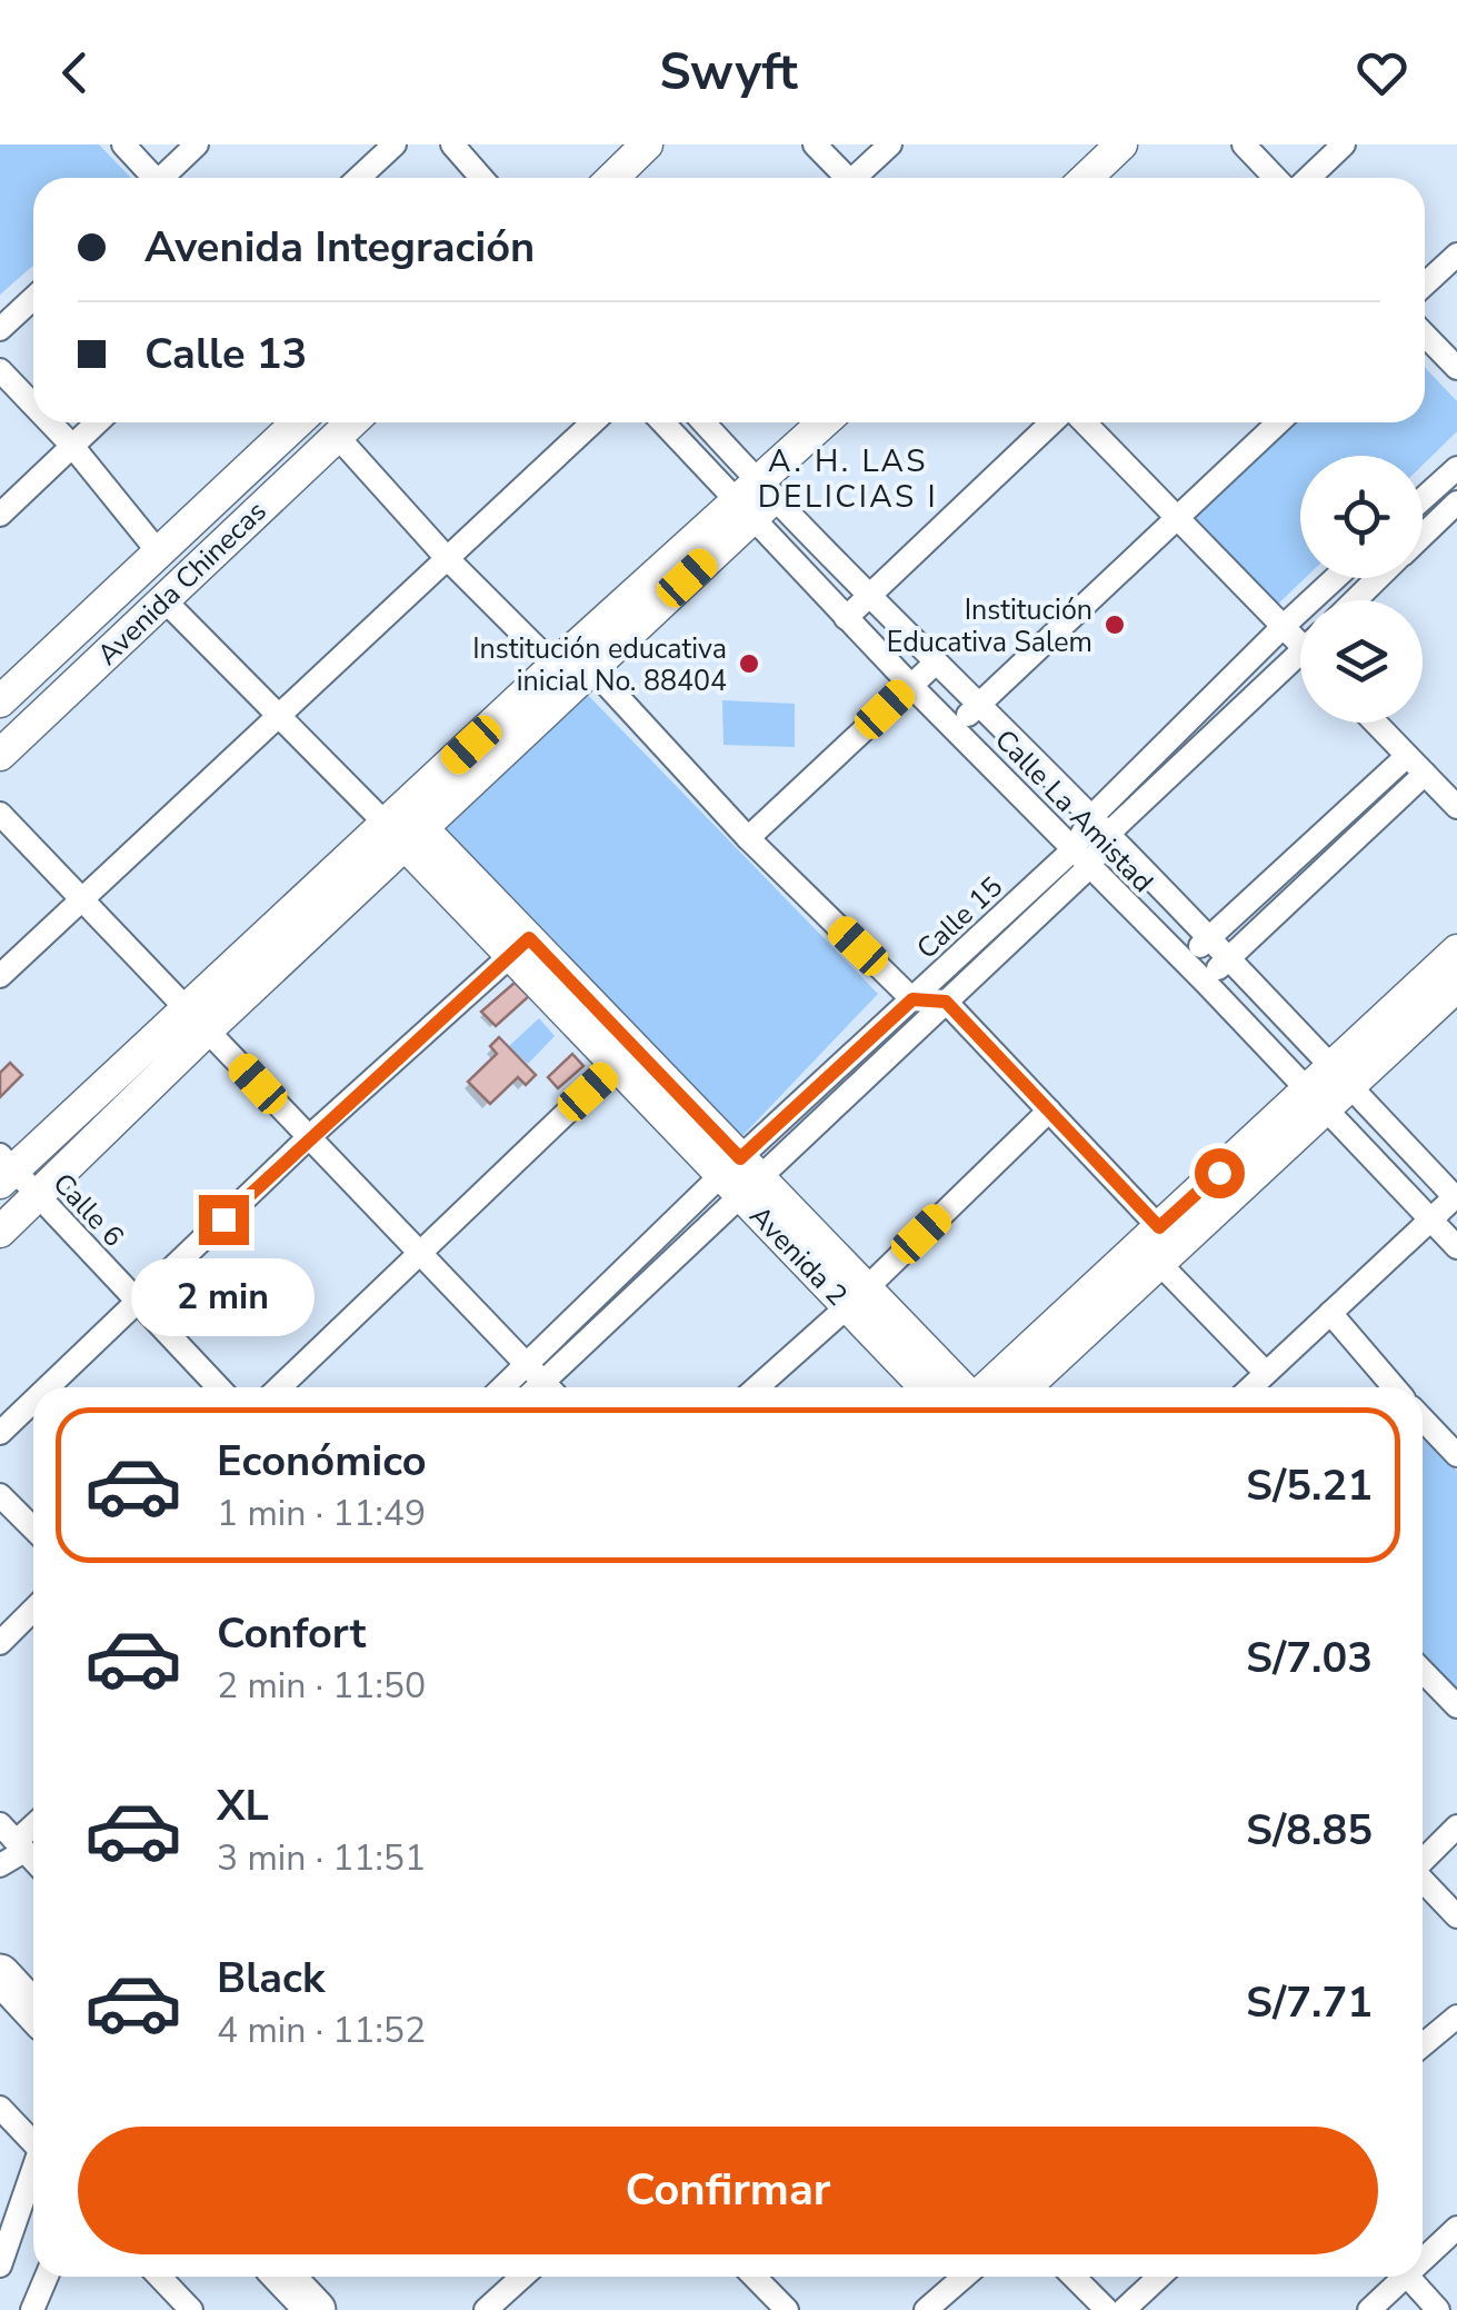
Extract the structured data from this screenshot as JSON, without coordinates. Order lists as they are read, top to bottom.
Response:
{
  "streets": {
    "street": [
      "Avenida Chinecas",
      "Calle La Amistad",
      "Calle 15",
      "Calle 6",
      "Avenida 2"
    ]
  },
  "crossings": [
    ["Calle La Amistad", "Calle 15"],
    ["Calle 15", "Avenida 2"]
  ],
  "districts": ["A. H. LAS DELICIAS I"],
  "places": ["Institución Educativa Salem", "Institución educativa inicial No. 88404"],
  "page": {
    "header": "Swyft",
    "banner": ["Avenida Integración", "Calle 13"],
    "bubble": "2 min",
    "list": [
      {
        "name": "Económico",
        "note": "1 min · 11:49",
        "value": "S/5.21"
      },
      {
        "name": "Confort",
        "note": "2 min · 11:50",
        "value": "S/7.03"
      },
      {
        "name": "XL",
        "note": "3 min · 11:51",
        "value": "S/8.85"
      },
      {
        "name": "Black",
        "note": "4 min · 11:52",
        "value": "S/7.71"
      }
    ],
    "buttons": "Confirmar"
  }
}
